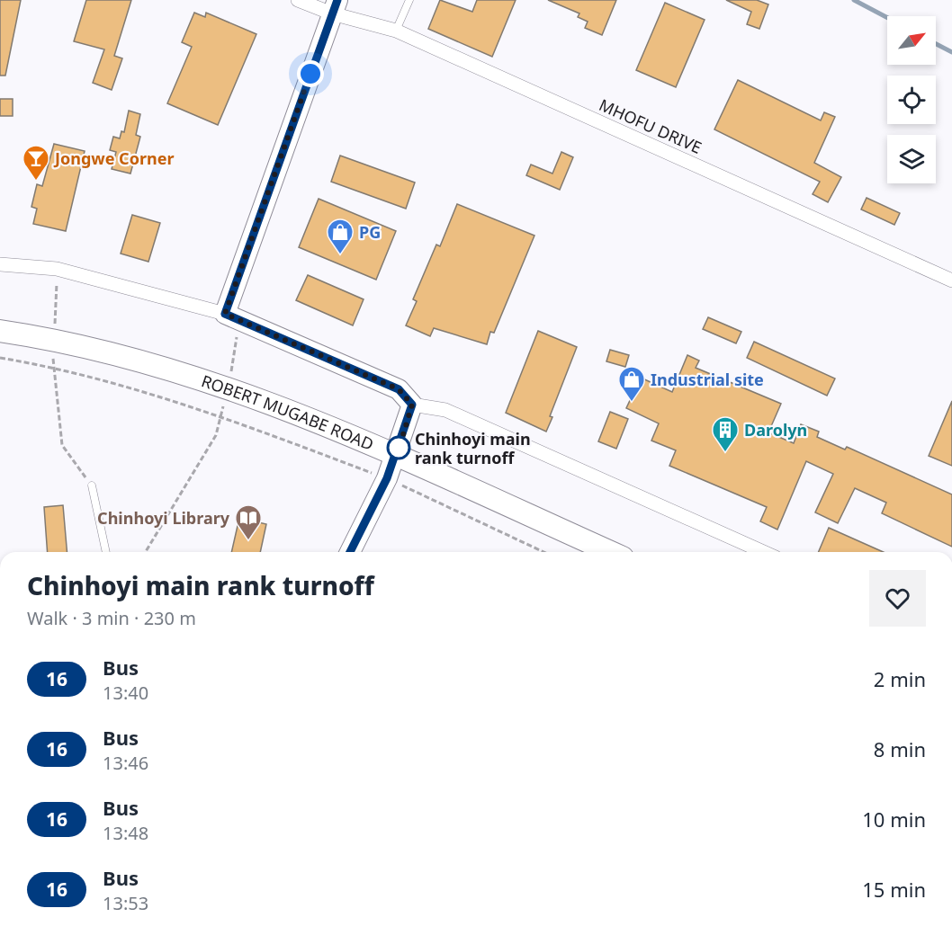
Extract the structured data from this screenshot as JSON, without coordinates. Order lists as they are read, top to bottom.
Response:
{
  "streets": {
    "main road": ["ROBERT MUGABE ROAD"],
    "street": ["MHOFU DRIVE"]
  },
  "places": {
    "bar": ["Jongwe Corner"],
    "shop": ["PG", "Industrial site"],
    "other": ["Chinhoyi main rank turnoff"],
    "building": ["Darolyn"],
    "library": ["Chinhoyi Library"]
  },
  "lines": ["bus line 16"],
  "north": "top right",
  "page": {
    "heading": ["Chinhoyi main rank turnoff", "Walk · 3 min · 230 m"],
    "list": [
      {
        "mark": "16",
        "name": "Bus",
        "note": "13:40",
        "value": "2 min"
      },
      {
        "mark": "16",
        "name": "Bus",
        "note": "13:46",
        "value": "8 min"
      },
      {
        "mark": "16",
        "name": "Bus",
        "note": "13:48",
        "value": "10 min"
      },
      {
        "mark": "16",
        "name": "Bus",
        "note": "13:53",
        "value": "15 min"
      }
    ]
  }
}
